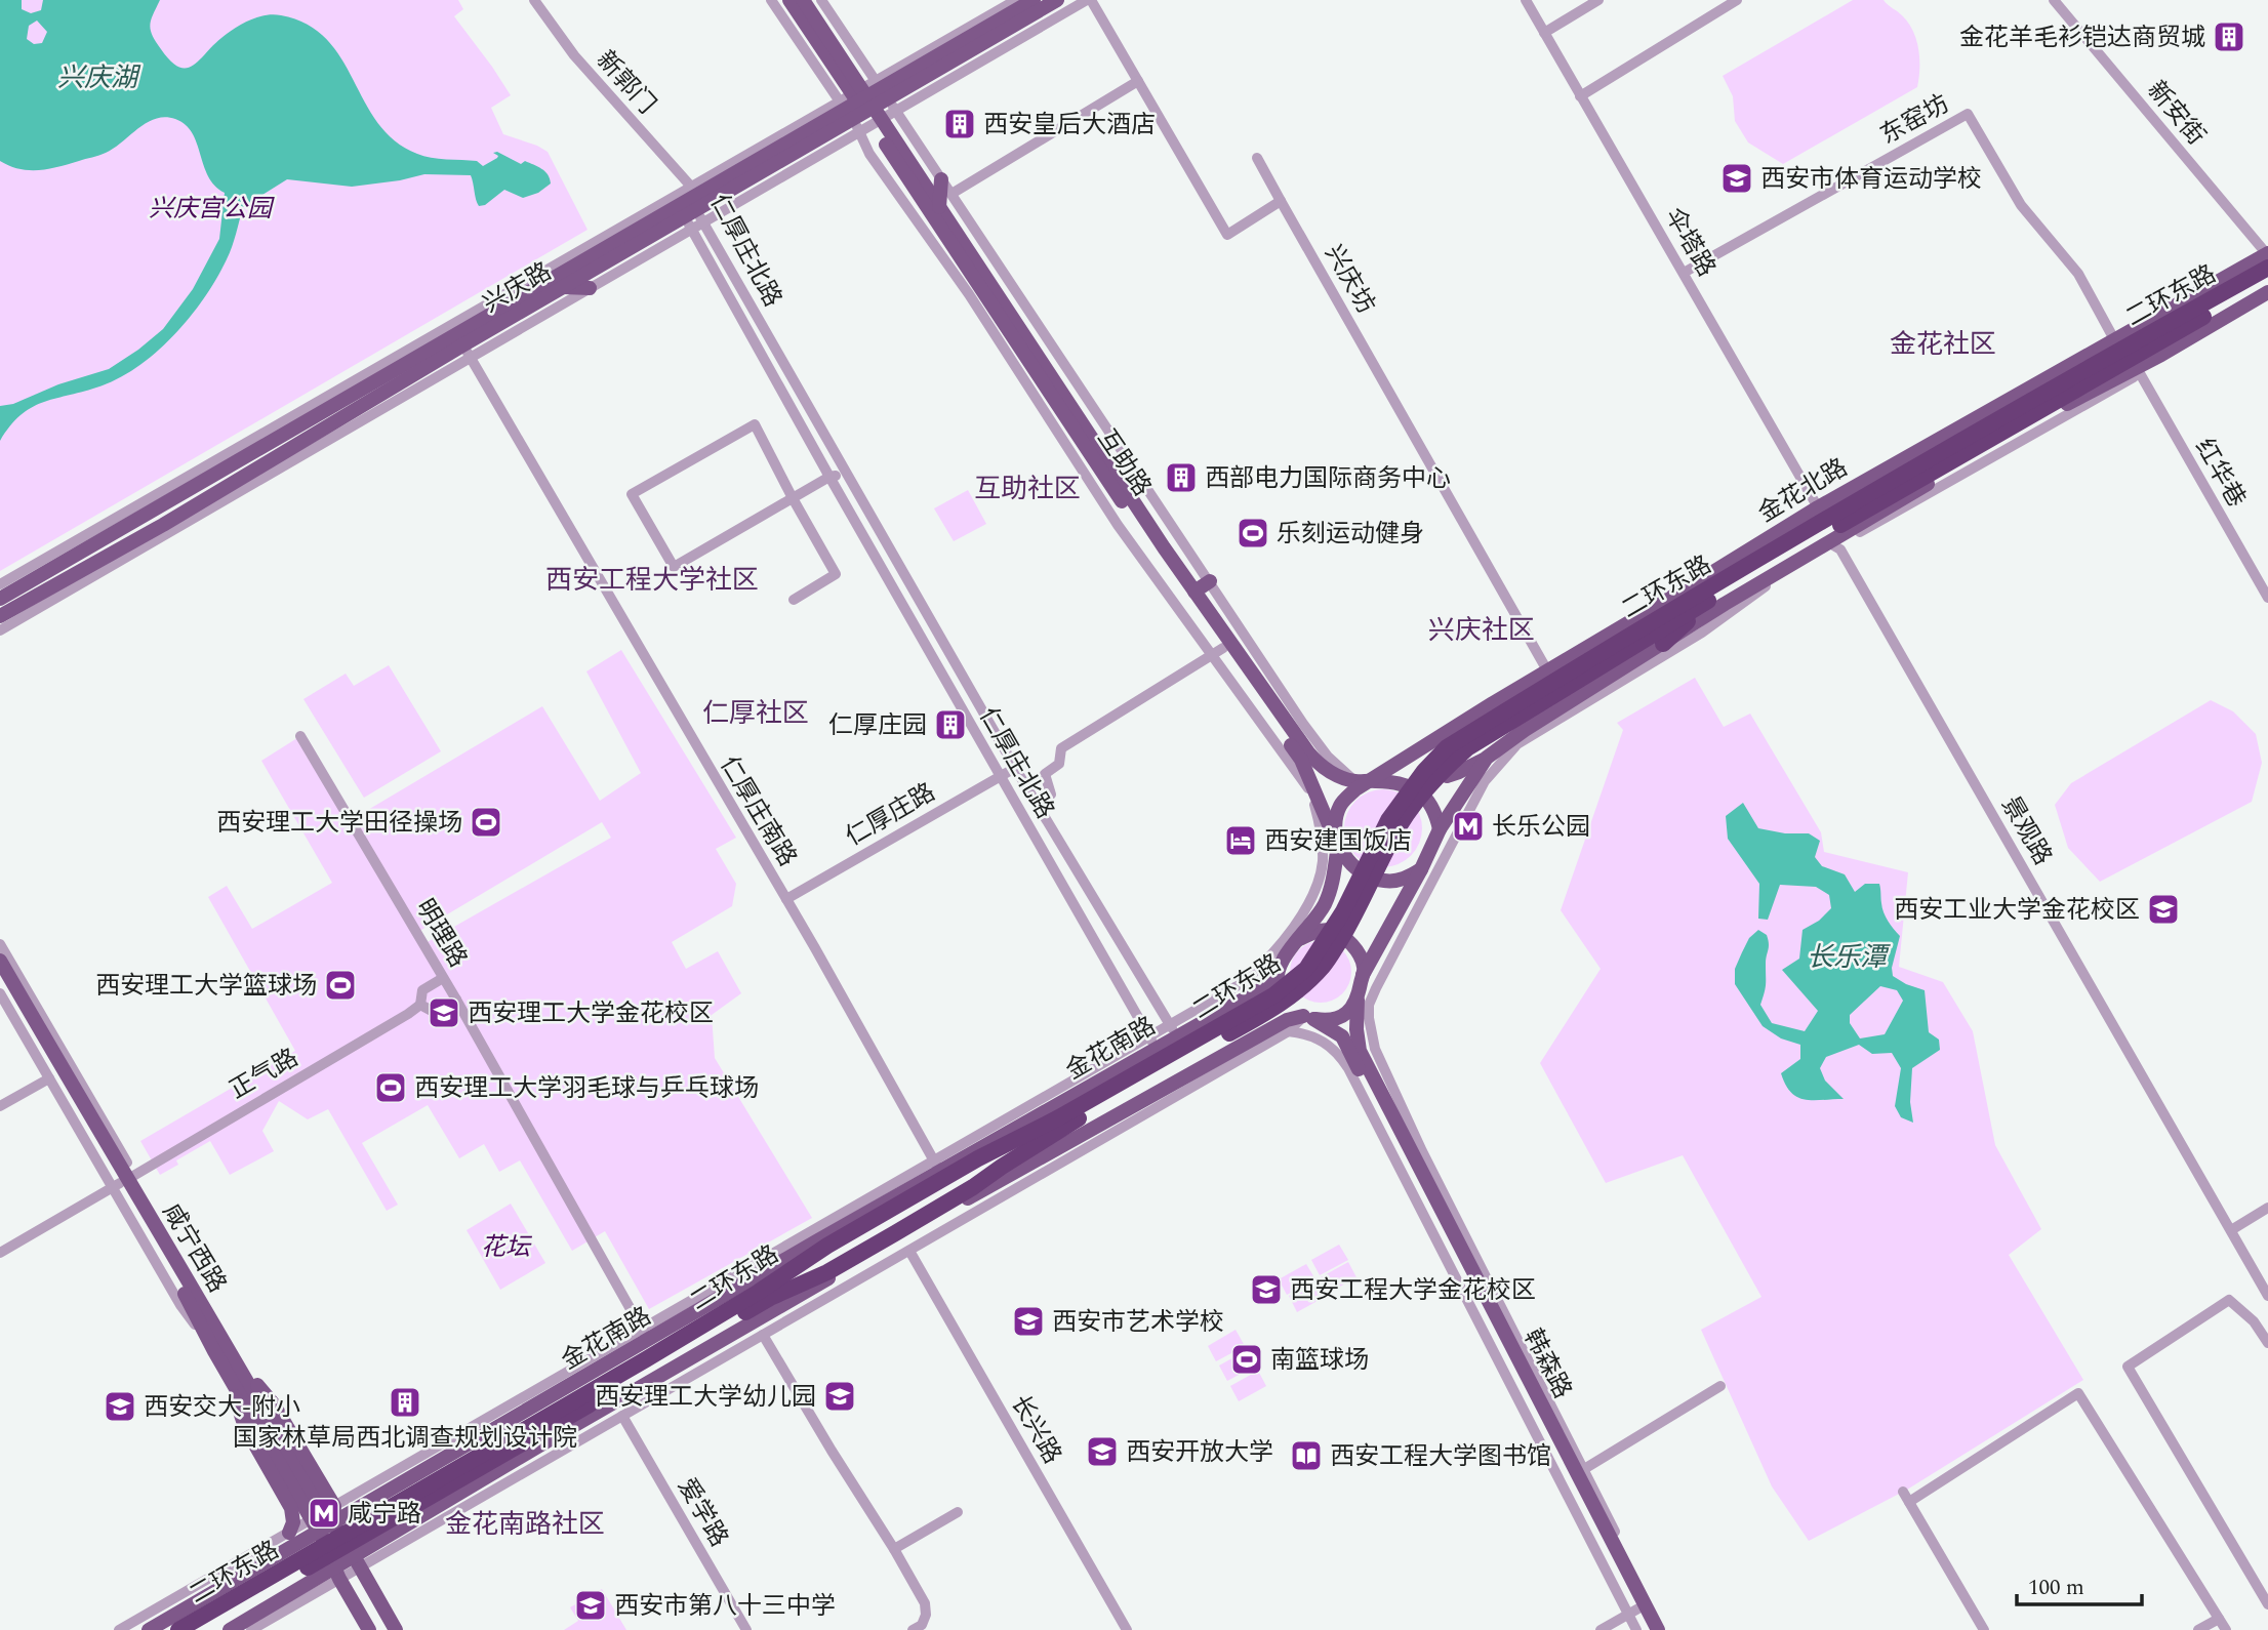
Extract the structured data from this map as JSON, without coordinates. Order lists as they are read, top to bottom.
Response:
{
  "streets": {
    "highway": ["二环东路"],
    "main road": [
      "兴庆路",
      "互助路",
      "金花北路",
      "金花南路",
      "咸宁西路",
      "韩森路"
    ],
    "street": [
      "新郭门",
      "新安街",
      "东窑坊",
      "伞塔路",
      "仁厚庄北路",
      "兴庆坊",
      "红华巷",
      "仁厚庄南路",
      "仁厚庄路",
      "景观路",
      "明理路",
      "正气路",
      "长兴路",
      "爱学路"
    ]
  },
  "crossings": [
    ["新郭门", "仁厚庄北路"],
    ["新郭门", "兴庆路"],
    ["新安街", "二环东路"],
    ["新安街", "金花北路"],
    ["东窑坊", "伞塔路"],
    ["东窑坊", "金花北路"],
    ["伞塔路", "金花北路"],
    ["仁厚庄北路", "兴庆路"],
    ["仁厚庄北路", "仁厚庄路"],
    ["仁厚庄北路", "金花南路"],
    ["兴庆坊", "二环东路"],
    ["兴庆坊", "金花北路"],
    ["兴庆路", "互助路"],
    ["兴庆路", "仁厚庄南路"],
    ["二环东路", "金花北路"],
    ["互助路", "金花北路"],
    ["仁厚庄南路", "仁厚庄路"],
    ["仁厚庄南路", "金花南路"],
    ["明理路", "金花南路"],
    ["金花南路", "咸宁西路"],
    ["金花南路", "韩森路"],
    ["正气路", "咸宁西路"]
  ],
  "districts": [
    "金花社区",
    "互助社区",
    "西安工程大学社区",
    "兴庆社区",
    "仁厚社区",
    "金花南路社区"
  ],
  "water": ["兴庆湖", "长乐潭"],
  "parks": ["兴庆宫公园", "花坛"],
  "places": {
    "building": [
      "金花羊毛衫铠达商贸城",
      "西安皇后大酒店",
      "西部电力国际商务中心",
      "仁厚庄园",
      "国家林草局西北调查规划设计院"
    ],
    "school or university": [
      "西安市体育运动学校",
      "西安工业大学金花校区",
      "西安理工大学金花校区",
      "西安工程大学金花校区",
      "西安市艺术学校",
      "西安理工大学幼儿园",
      "西安交大-附小",
      "西安开放大学",
      "西安市第八十三中学"
    ],
    "sports": [
      "乐刻运动健身",
      "西安理工大学田径操场",
      "西安理工大学篮球场",
      "西安理工大学羽毛球与乒乓球场",
      "南篮球场"
    ],
    "metro station": ["长乐公园", "咸宁路"],
    "hotel": ["西安建国饭店"],
    "library": ["西安工程大学图书馆"]
  },
  "scale_bar": "100 m"
}
